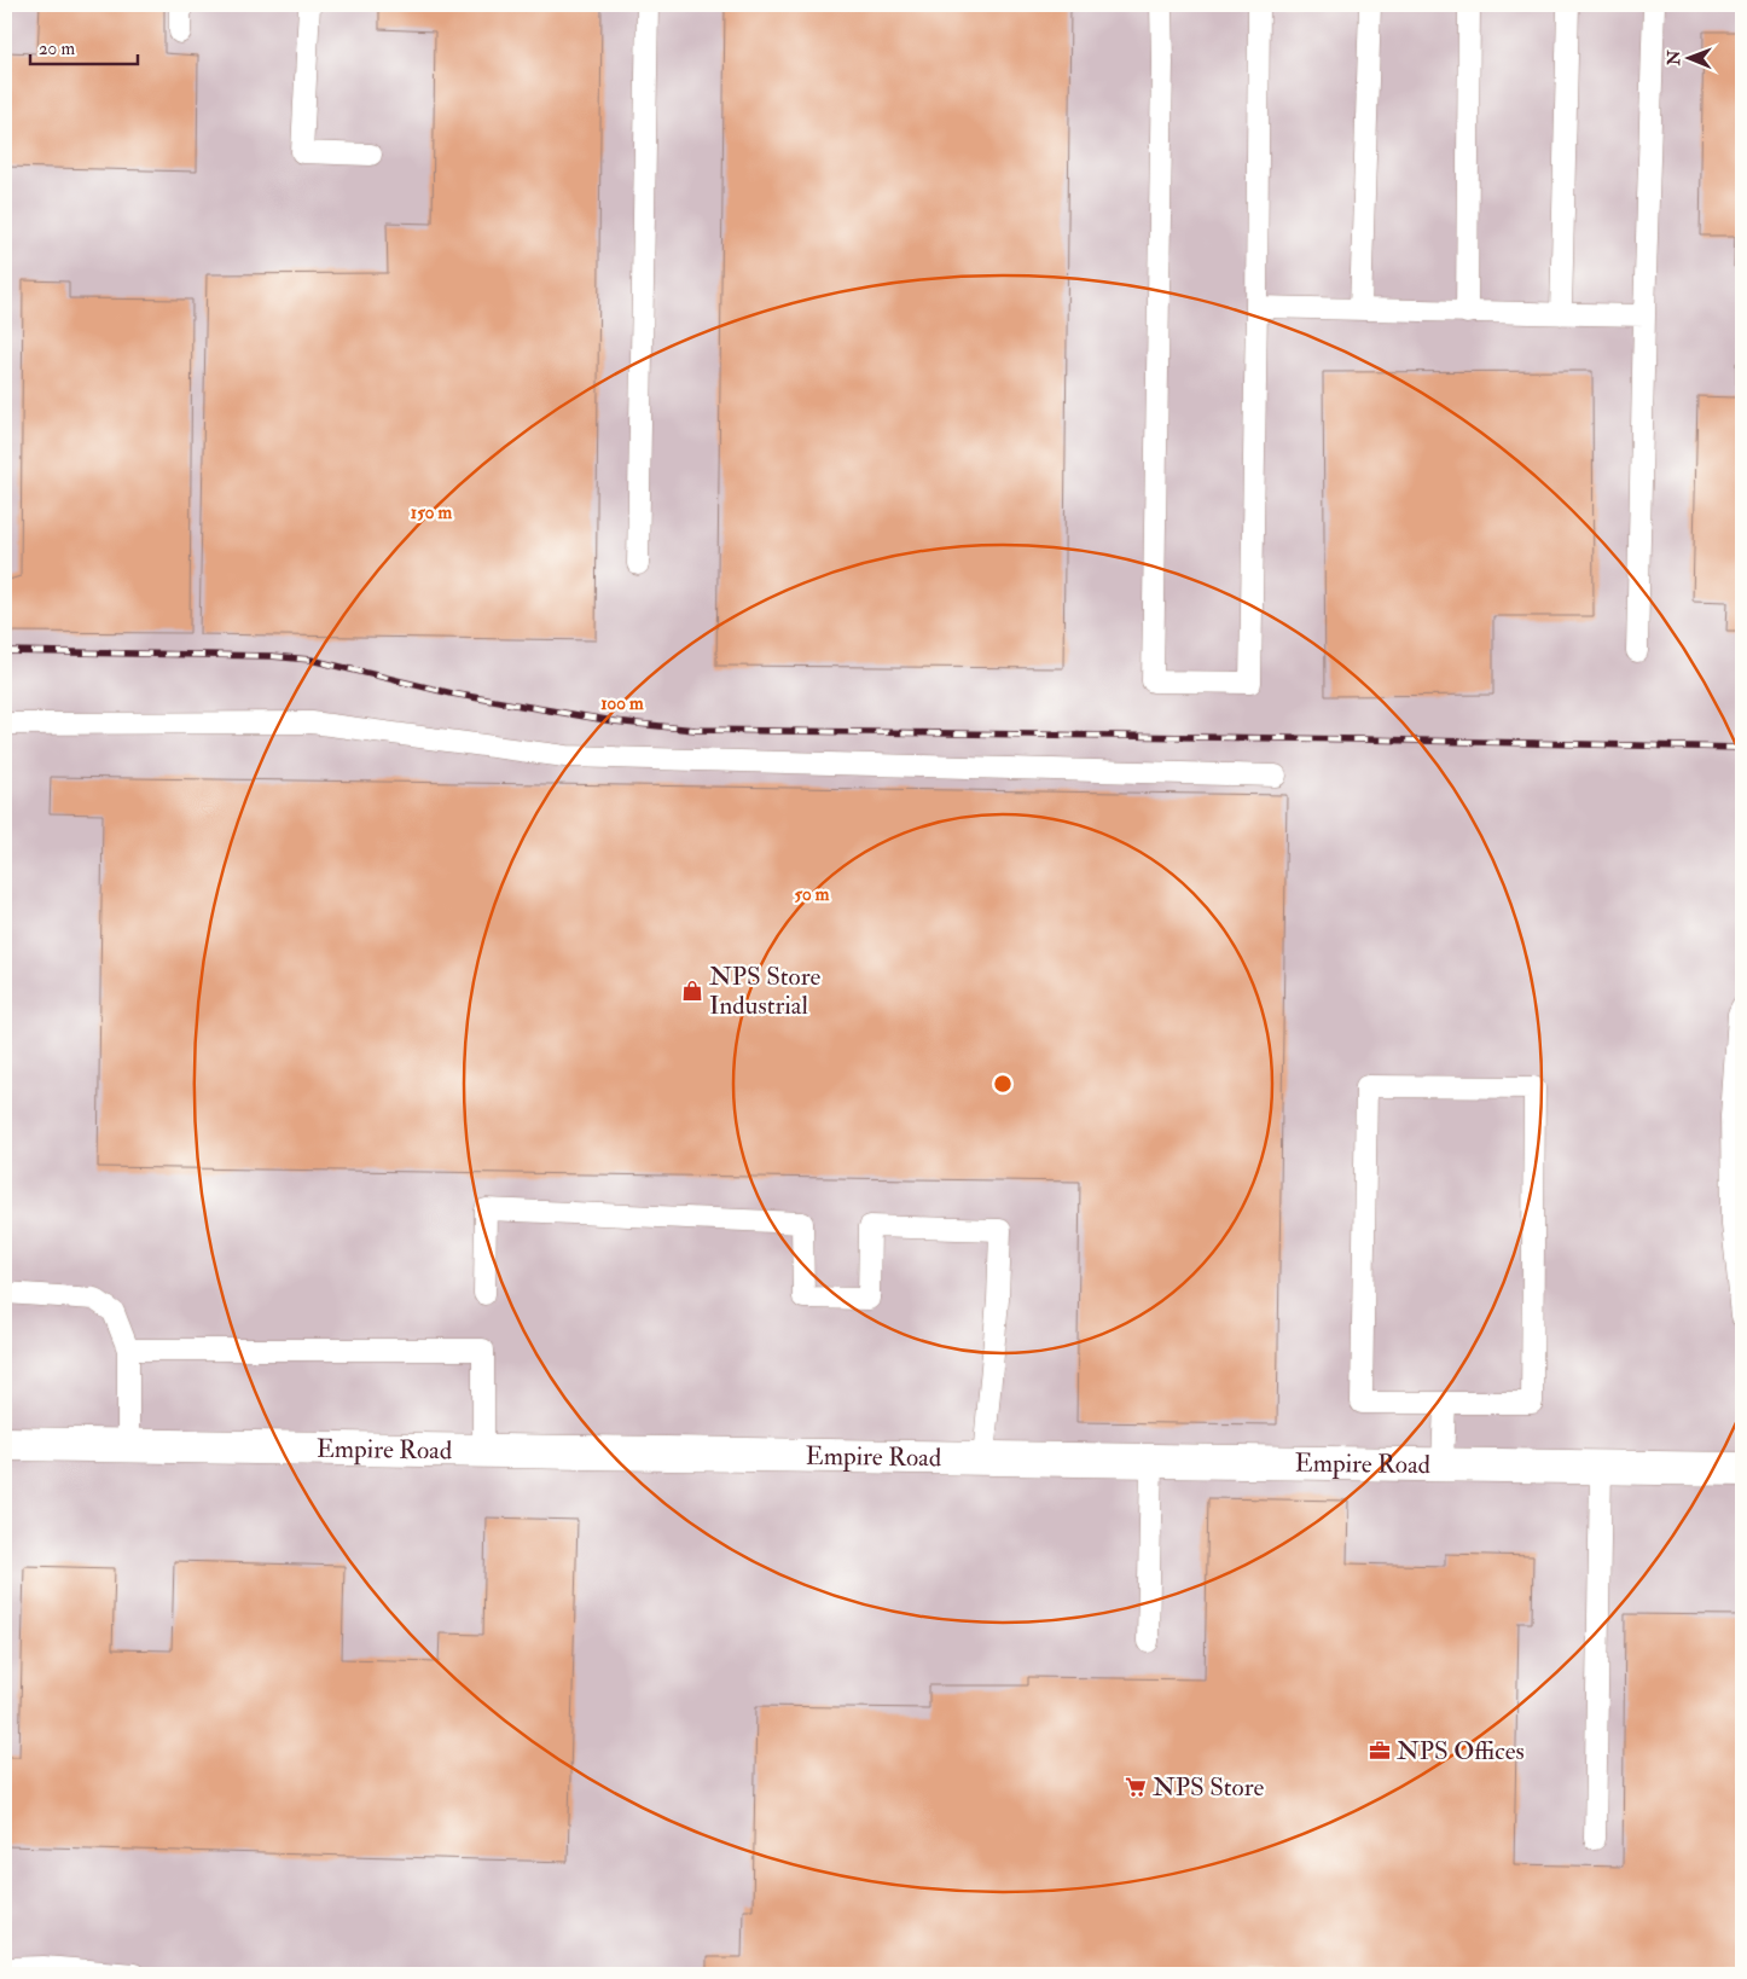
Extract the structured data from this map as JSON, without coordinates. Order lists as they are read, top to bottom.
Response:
{
  "streets": {
    "street": ["Empire Road"]
  },
  "places": {
    "shop": ["NPS Store Industrial"],
    "office": ["NPS Offices"],
    "supermarket": ["NPS Store"]
  },
  "scale_bar": "20 m",
  "north": "left",
  "rings": ["150 m", "100 m", "50 m"]
}
